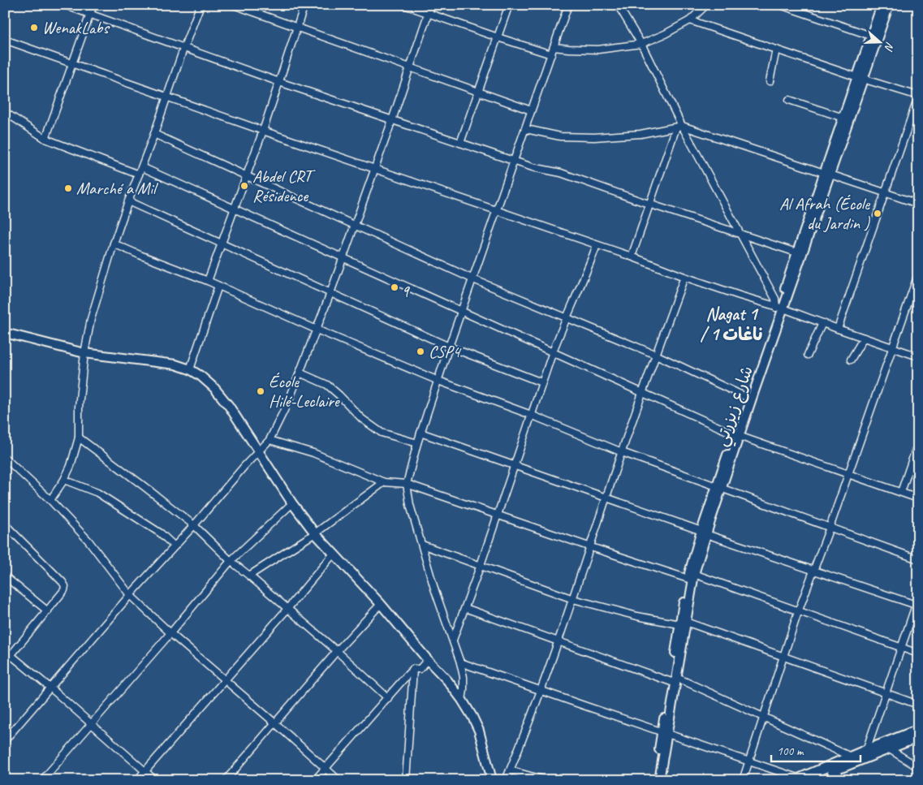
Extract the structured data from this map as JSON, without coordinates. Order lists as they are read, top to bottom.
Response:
{
  "streets": {
    "street": ["شارع زيزرتي"]
  },
  "districts": ["Nagat 1 / ناغات 1"],
  "places": [
    "WenakLabs",
    "Abdel CRT Résidence",
    "Marché a Mil",
    "Al Afrah (École du Jardin )",
    "q",
    "CSP4",
    "École Hilé-Leclaire"
  ],
  "scale_bar": "100 m",
  "north": "right"
}
